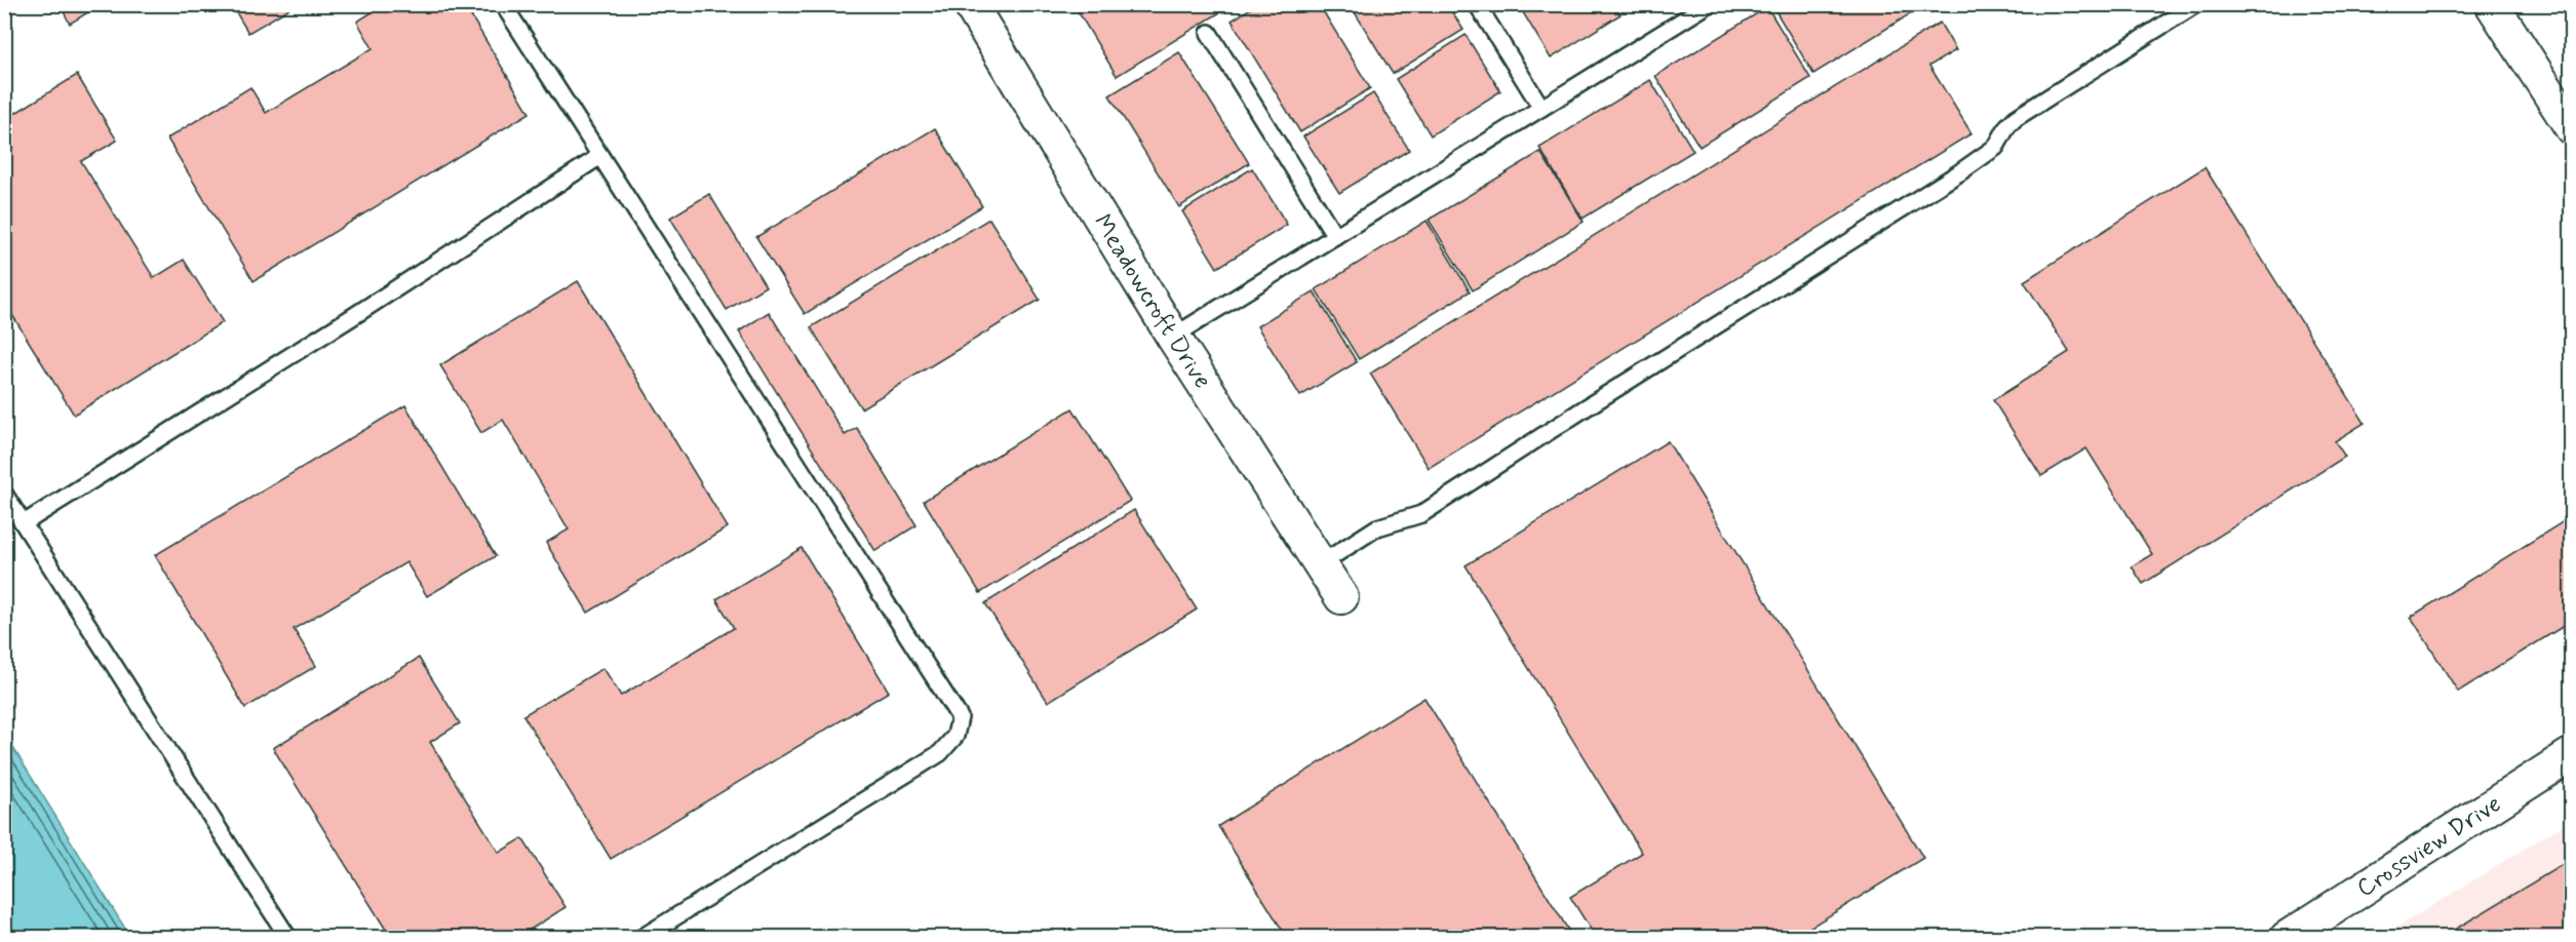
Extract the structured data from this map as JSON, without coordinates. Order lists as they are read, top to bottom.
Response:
{
  "streets": {
    "street": ["Meadowcroft Drive", "Crossview Drive"]
  }
}
